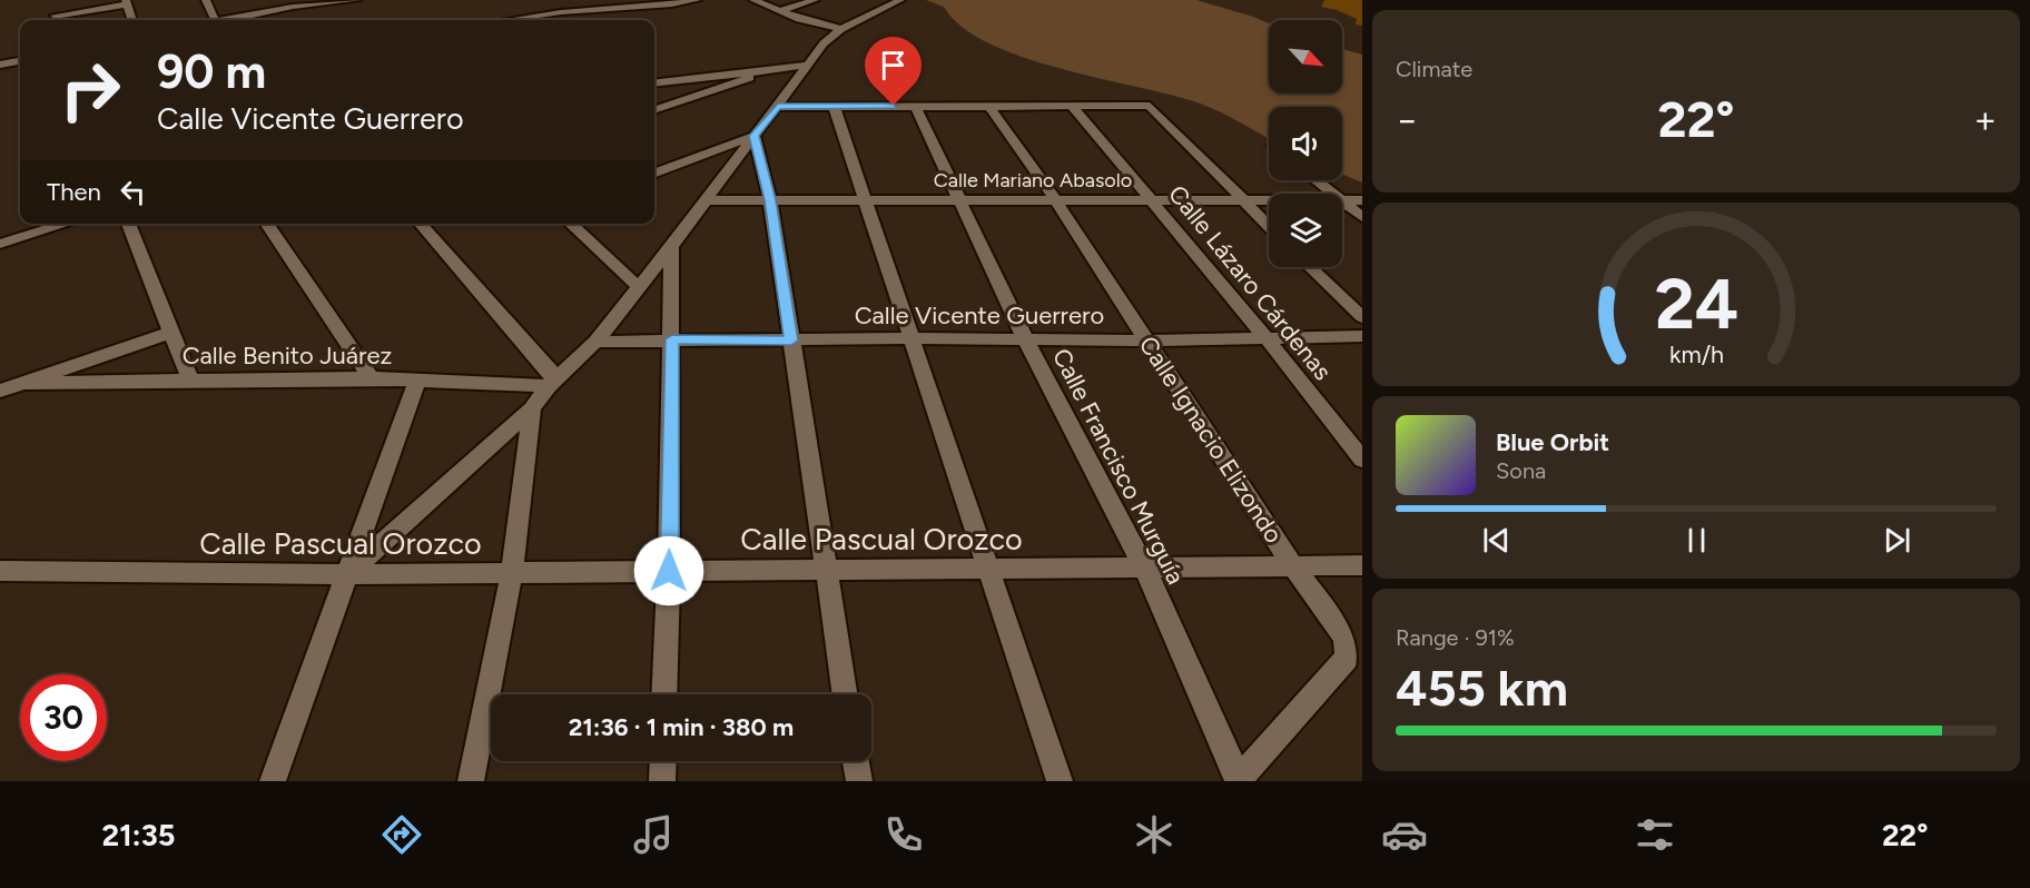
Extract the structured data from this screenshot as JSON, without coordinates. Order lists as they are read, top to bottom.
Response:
{
  "streets": {
    "street": [
      "Calle Mariano Abasolo",
      "Calle Lázaro Cárdenas",
      "Calle Vicente Guerrero",
      "Calle Benito Juárez",
      "Calle Ignacio Elizondo",
      "Calle Francisco Murguía",
      "Calle Pascual Orozco"
    ]
  },
  "crossings": [
    ["Calle Mariano Abasolo", "Calle Lázaro Cárdenas"],
    ["Calle Mariano Abasolo", "Calle Ignacio Elizondo"],
    ["Calle Mariano Abasolo", "Calle Francisco Murguía"],
    ["Calle Lázaro Cárdenas", "Calle Vicente Guerrero"],
    ["Calle Vicente Guerrero", "Calle Ignacio Elizondo"],
    ["Calle Vicente Guerrero", "Calle Francisco Murguía"],
    ["Calle Ignacio Elizondo", "Calle Francisco Murguía"],
    ["Calle Ignacio Elizondo", "Calle Pascual Orozco"],
    ["Calle Francisco Murguía", "Calle Pascual Orozco"]
  ],
  "north": "bottom right",
  "page": {
    "tile": [
      "Climate",
      ["Range · 91%", "455 km"]
    ],
    "turn": ["90 m", "Calle Vicente Guerrero"],
    "heat": ["−", "22°", "+"],
    "then": "Then",
    "song": ["Blue Orbit", "Sona"],
    "limit": "30",
    "trip": "21:36 · 1 min · 380 m",
    "tabs": ["21:35", "22°"],
    "gauge": ["24", "km/h"]
  }
}
